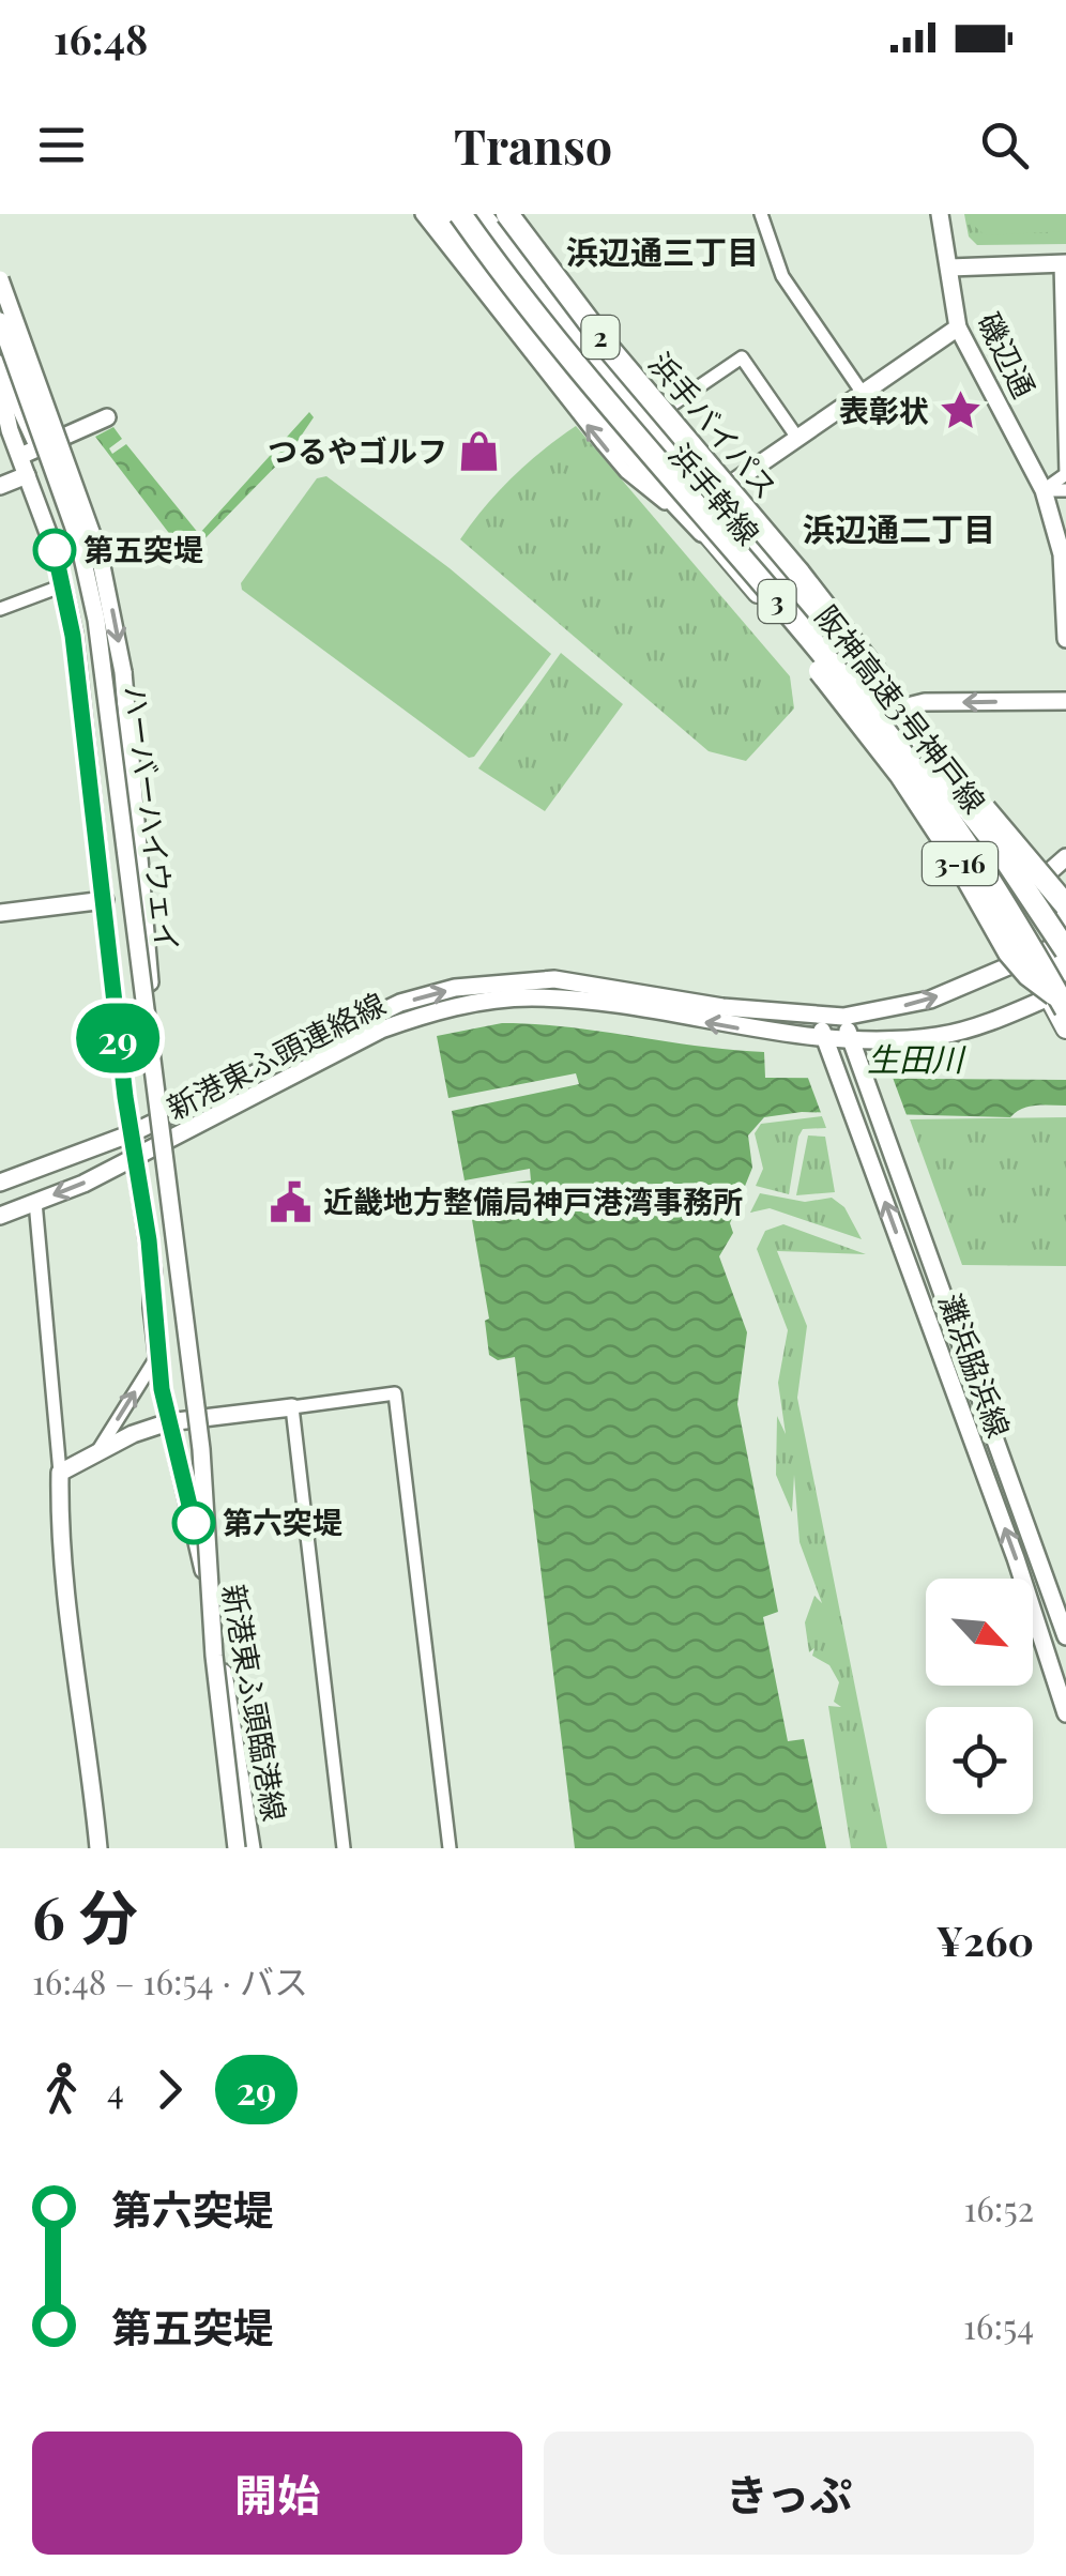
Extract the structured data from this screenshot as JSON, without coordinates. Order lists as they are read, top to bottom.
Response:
{
  "streets": {
    "highway": [
      "2",
      "浜手バイパス",
      "3",
      "阪神高速3号神戸線",
      "3-16"
    ],
    "main road": ["浜手幹線"],
    "street": [
      "磯辺通",
      "ハーバーハイウェイ",
      "新港東ふ頭連絡線",
      "灘浜脇浜線",
      "新港東ふ頭臨港線"
    ]
  },
  "crossings": [
    ["2", "浜手幹線"],
    ["浜手バイパス", "浜手幹線"],
    ["浜手幹線", "阪神高速3号神戸線"],
    ["浜手幹線", "3-16"],
    ["阪神高速3号神戸線", "3-16"],
    ["新港東ふ頭連絡線", "灘浜脇浜線"],
    ["新港東ふ頭連絡線", "新港東ふ頭臨港線"]
  ],
  "districts": ["浜辺通三丁目", "浜辺通二丁目"],
  "water": ["生田川"],
  "places": {
    "place": ["表彰状"],
    "shop": ["つるやゴルフ"],
    "other": ["第五突堤", "第六突堤"],
    "public building": ["近畿地方整備局神戸港湾事務所"]
  },
  "lines": ["bus line 29"],
  "north": "bottom right",
  "page": {
    "status": "16:48",
    "header": "Transo",
    "on_map": "29",
    "heading": ["6 分", "16:48 – 16:54 · バス", "¥260"],
    "legs": ["4", "29"],
    "list": [
      {
        "name": "第六突堤",
        "value": "16:52"
      },
      {
        "name": "第五突堤",
        "value": "16:54"
      }
    ],
    "buttons": ["開始", "きっぷ"]
  }
}
